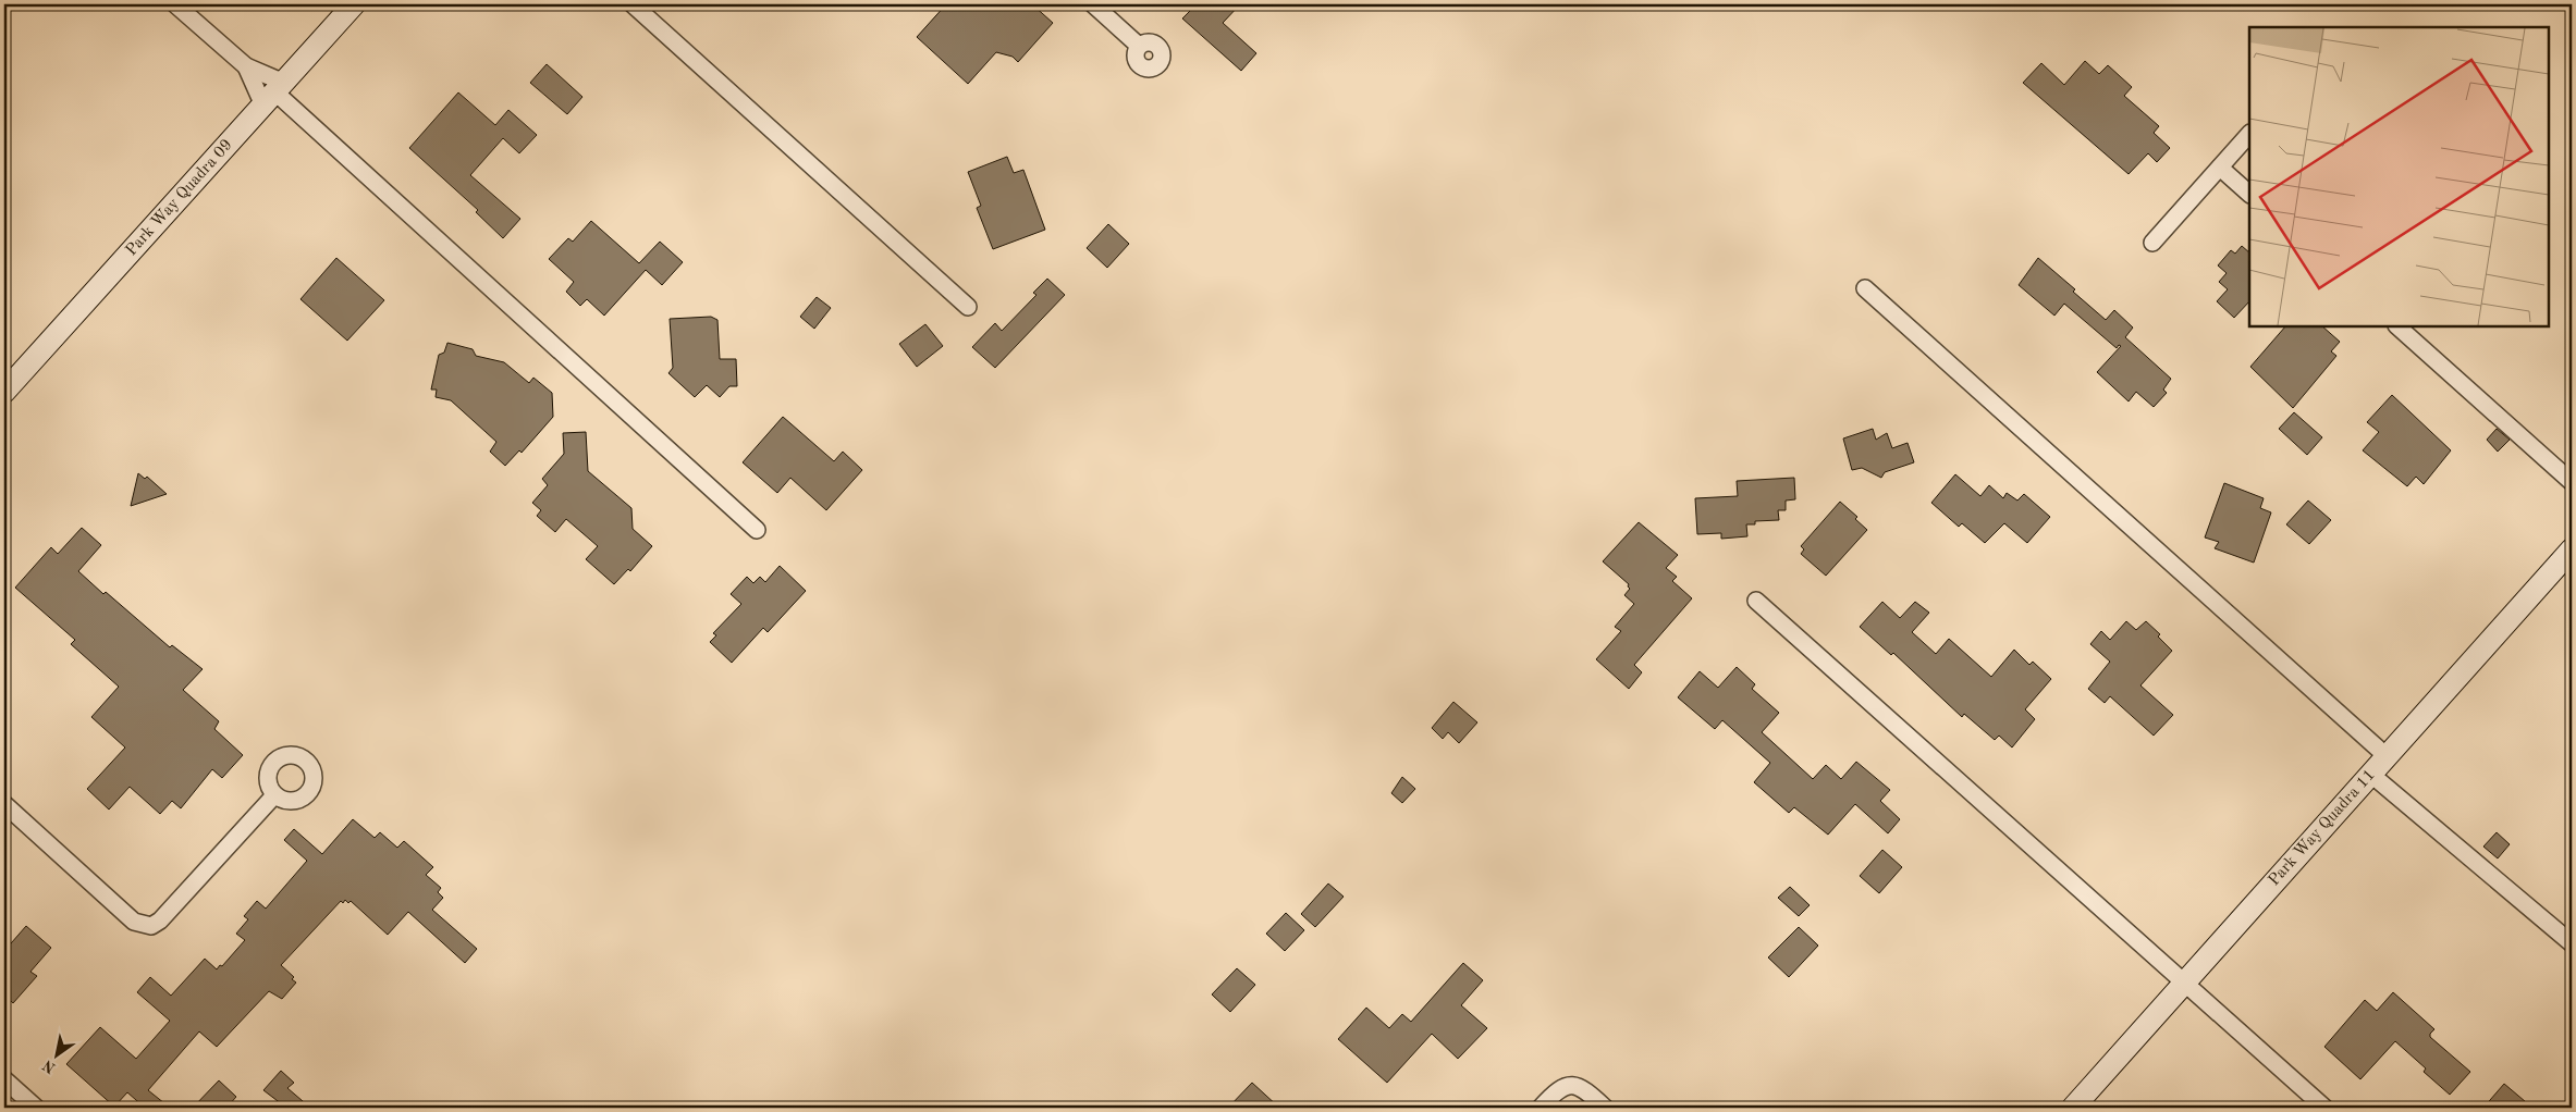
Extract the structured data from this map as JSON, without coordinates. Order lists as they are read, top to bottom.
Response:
{
  "streets": {
    "street": ["Park Way Quadra 09", "Park Way Quadra 11"]
  },
  "north": "bottom left"
}
